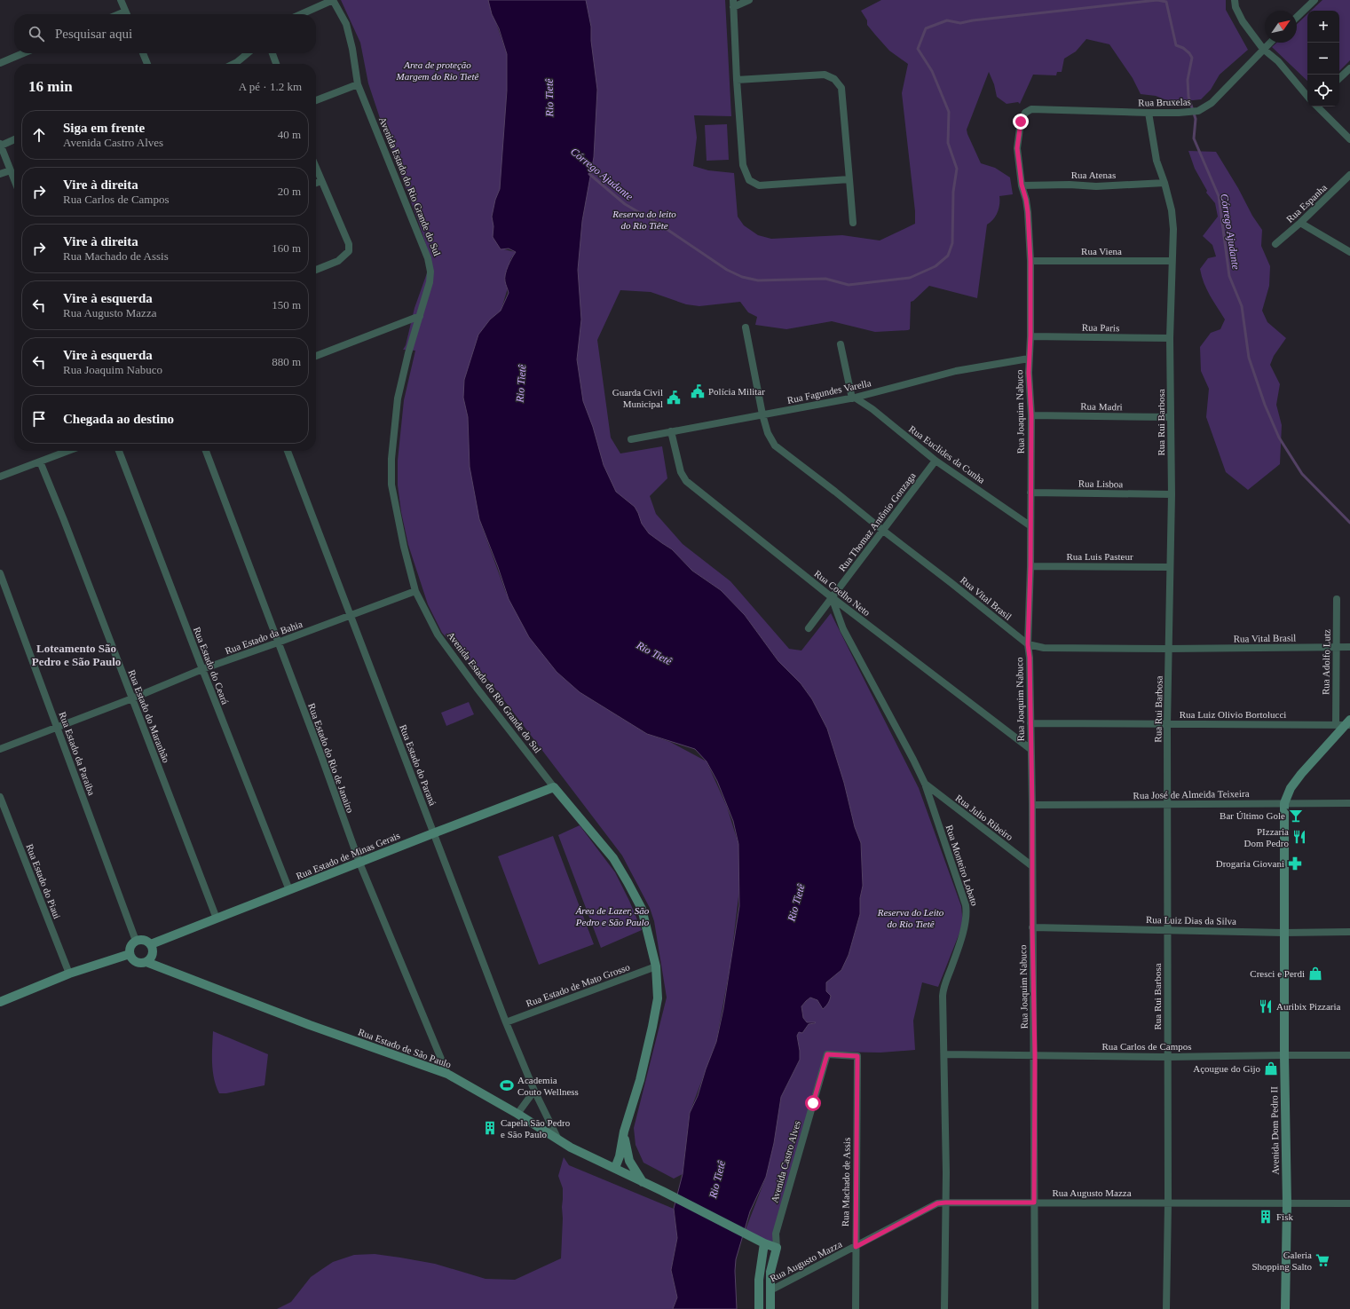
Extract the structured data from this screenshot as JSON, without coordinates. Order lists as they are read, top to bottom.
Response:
{
  "streets": {
    "street": [
      "Rua Bruxelas",
      "Rua Atenas",
      "Avenida Estado do Rio Grande do Sul",
      "Rua Espanha",
      "Rua Viena",
      "Rua Paris",
      "Rua Fagundes Varella",
      "Rua Madri",
      "Rua Joaquim Nabuco",
      "Rua Rui Barbosa",
      "Rua Euclides da Cunha",
      "Rua Lisboa",
      "Rua Thomaz Antônio Gonzaga",
      "Rua Luis Pasteur",
      "Rua Coelho Neto",
      "Rua Vital Brasil",
      "Rua Estado da Bahia",
      "Rua Adolfo Lutz",
      "Rua Estado do Ceará",
      "Rua Luiz Olivio Bortolucci",
      "Rua Estado do Maranhão",
      "Rua Estado da Paraiba",
      "Rua Estado do Rio de Janairo",
      "Rua Estado do Paraná",
      "Rua José de Almeida Teixeira",
      "Rua Julio Ribeiro",
      "Rua Estado de Minas Gerais",
      "Rua Monteiro Lobato",
      "Rua Estado do Piaui",
      "Rua Luiz Dias da Silva",
      "Rua Estado de Mato Grosso",
      "Rua Carlos de Campos",
      "Rua Estado de São Paulo",
      "Avenida Dom Pedro II",
      "Avenida Castro Alves",
      "Rua Machado de Assis",
      "Rua Augusto Mazza"
    ]
  },
  "crossings": [
    ["Rua Bruxelas", "Rua Joaquim Nabuco"],
    ["Rua Bruxelas", "Rua Rui Barbosa"],
    ["Rua Atenas", "Rua Joaquim Nabuco"],
    ["Rua Atenas", "Rua Rui Barbosa"],
    ["Avenida Estado do Rio Grande do Sul", "Rua Estado da Bahia"],
    ["Avenida Estado do Rio Grande do Sul", "Rua Estado de Minas Gerais"],
    ["Avenida Estado do Rio Grande do Sul", "Rua Estado de Mato Grosso"],
    ["Avenida Estado do Rio Grande do Sul", "Rua Estado de São Paulo"],
    ["Rua Viena", "Rua Joaquim Nabuco"],
    ["Rua Viena", "Rua Rui Barbosa"],
    ["Rua Paris", "Rua Joaquim Nabuco"],
    ["Rua Paris", "Rua Rui Barbosa"],
    ["Rua Fagundes Varella", "Rua Joaquim Nabuco"],
    ["Rua Fagundes Varella", "Rua Euclides da Cunha"],
    ["Rua Fagundes Varella", "Rua Coelho Neto"],
    ["Rua Fagundes Varella", "Rua Vital Brasil"],
    ["Rua Madri", "Rua Joaquim Nabuco"],
    ["Rua Madri", "Rua Rui Barbosa"],
    ["Rua Joaquim Nabuco", "Rua Euclides da Cunha"],
    ["Rua Joaquim Nabuco", "Rua Lisboa"],
    ["Rua Joaquim Nabuco", "Rua Luis Pasteur"],
    ["Rua Joaquim Nabuco", "Rua Coelho Neto"],
    ["Rua Joaquim Nabuco", "Rua Vital Brasil"],
    ["Rua Joaquim Nabuco", "Rua Luiz Olivio Bortolucci"],
    ["Rua Joaquim Nabuco", "Rua José de Almeida Teixeira"],
    ["Rua Joaquim Nabuco", "Rua Julio Ribeiro"],
    ["Rua Joaquim Nabuco", "Rua Luiz Dias da Silva"],
    ["Rua Joaquim Nabuco", "Rua Carlos de Campos"],
    ["Rua Joaquim Nabuco", "Rua Augusto Mazza"],
    ["Rua Rui Barbosa", "Rua Lisboa"],
    ["Rua Rui Barbosa", "Rua Luis Pasteur"],
    ["Rua Rui Barbosa", "Rua Vital Brasil"],
    ["Rua Rui Barbosa", "Rua Luiz Olivio Bortolucci"],
    ["Rua Rui Barbosa", "Rua José de Almeida Teixeira"],
    ["Rua Rui Barbosa", "Rua Luiz Dias da Silva"],
    ["Rua Rui Barbosa", "Rua Carlos de Campos"],
    ["Rua Rui Barbosa", "Rua Augusto Mazza"],
    ["Rua Euclides da Cunha", "Rua Thomaz Antônio Gonzaga"],
    ["Rua Thomaz Antônio Gonzaga", "Rua Coelho Neto"],
    ["Rua Thomaz Antônio Gonzaga", "Rua Vital Brasil"],
    ["Rua Thomaz Antônio Gonzaga", "Rua Monteiro Lobato"],
    ["Rua Coelho Neto", "Rua Monteiro Lobato"],
    ["Rua Vital Brasil", "Rua Adolfo Lutz"],
    ["Rua Estado da Bahia", "Rua Estado do Ceará"],
    ["Rua Estado da Bahia", "Rua Estado do Maranhão"],
    ["Rua Estado da Bahia", "Rua Estado da Paraiba"],
    ["Rua Estado da Bahia", "Rua Estado do Rio de Janairo"],
    ["Rua Estado da Bahia", "Rua Estado do Paraná"],
    ["Rua Adolfo Lutz", "Rua Luiz Olivio Bortolucci"],
    ["Rua Estado do Ceará", "Rua Estado de Minas Gerais"],
    ["Rua Luiz Olivio Bortolucci", "Avenida Dom Pedro II"],
    ["Rua Estado do Maranhão", "Rua Estado de Minas Gerais"],
    ["Rua Estado da Paraiba", "Rua Estado de Minas Gerais"],
    ["Rua Estado da Paraiba", "Rua Estado de São Paulo"],
    ["Rua Estado do Rio de Janairo", "Rua Estado de Minas Gerais"],
    ["Rua Estado do Rio de Janairo", "Rua Estado de São Paulo"],
    ["Rua Estado do Paraná", "Rua Estado de Minas Gerais"],
    ["Rua Estado do Paraná", "Rua Estado de Mato Grosso"],
    ["Rua Estado do Paraná", "Rua Estado de São Paulo"],
    ["Rua José de Almeida Teixeira", "Avenida Dom Pedro II"],
    ["Rua Julio Ribeiro", "Rua Monteiro Lobato"],
    ["Rua Estado de Minas Gerais", "Rua Estado de São Paulo"],
    ["Rua Monteiro Lobato", "Rua Carlos de Campos"],
    ["Rua Monteiro Lobato", "Rua Augusto Mazza"],
    ["Rua Luiz Dias da Silva", "Avenida Dom Pedro II"],
    ["Rua Carlos de Campos", "Avenida Dom Pedro II"],
    ["Rua Estado de São Paulo", "Avenida Castro Alves"],
    ["Avenida Dom Pedro II", "Rua Augusto Mazza"],
    ["Avenida Castro Alves", "Rua Machado de Assis"],
    ["Avenida Castro Alves", "Rua Augusto Mazza"],
    ["Rua Machado de Assis", "Rua Augusto Mazza"]
  ],
  "districts": ["Loteamento São Pedro e São Paulo"],
  "water": ["Rio Tietê", "Córrego Ajudante"],
  "parks": [
    "Area de proteção Margem do Rio Tietê",
    "Reserva do leito do Rio Tiête",
    "Área de Lazer, São Pedro e São Paulo",
    "Reserva do Leito do Rio Tietê"
  ],
  "places": {
    "public building": ["Polícia Militar", "Guarda Civil Municipal"],
    "bar": ["Bar Último Gole"],
    "restaurant": ["PIzzaria Dom Pedro", "Auribix Pizzaria"],
    "pharmacy": ["Drogaria Giovani"],
    "shop": ["Cresci e Perdi", "Açougue do Gijo"],
    "sports": ["Academia Couto Wellness"],
    "building": ["Capela São Pedro e São Paulo", "Fisk"],
    "supermarket": ["Galeria Shopping Salto"]
  },
  "north": "top right",
  "page": {
    "map_buttons": ["+", "−"],
    "search": "Pesquisar aqui",
    "heading": ["16 min", "A pé · 1.2 km"],
    "list": [
      ["Siga em frente", "Avenida Castro Alves", "40 m"],
      ["Vire à direita", "Rua Carlos de Campos", "20 m"],
      ["Vire à direita", "Rua Machado de Assis", "160 m"],
      ["Vire à esquerda", "Rua Augusto Mazza", "150 m"],
      ["Vire à esquerda", "Rua Joaquim Nabuco", "880 m"],
      "Chegada ao destino"
    ]
  }
}
